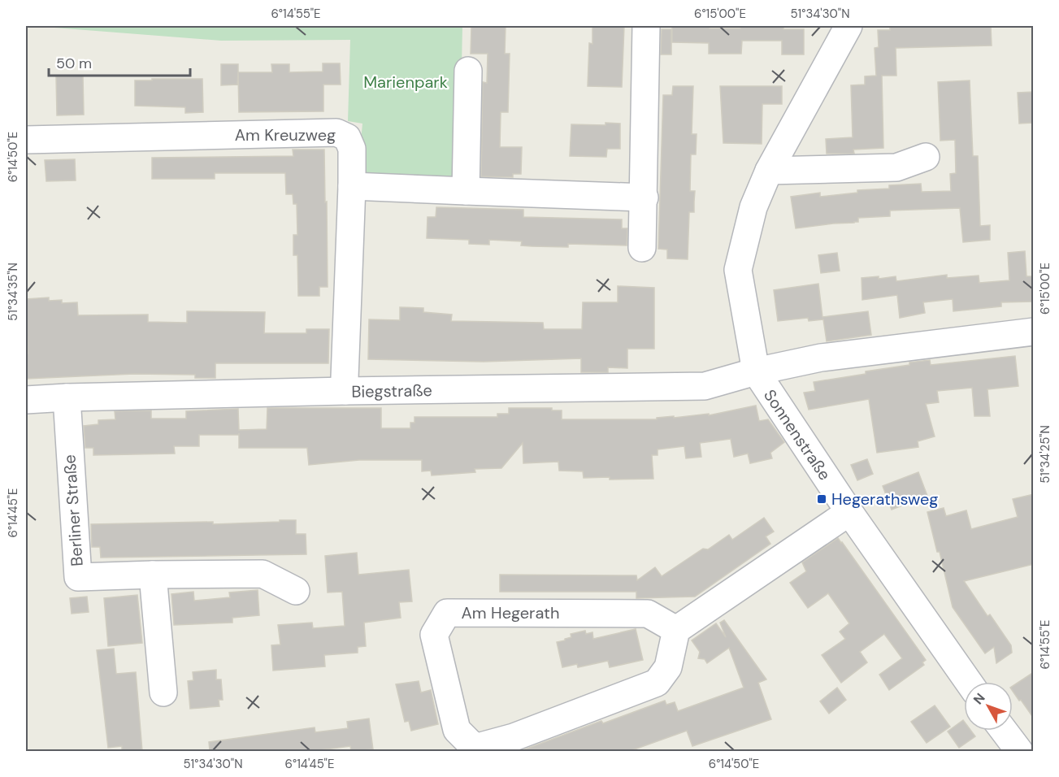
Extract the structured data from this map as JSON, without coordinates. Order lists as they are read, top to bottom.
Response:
{
  "streets": {
    "street": [
      "Am Kreuzweg",
      "Biegstraße",
      "Sonnenstraße",
      "Berliner Straße",
      "Am Hegerath"
    ]
  },
  "crossings": [
    ["Am Kreuzweg", "Biegstraße"],
    ["Biegstraße", "Sonnenstraße"],
    ["Biegstraße", "Berliner Straße"]
  ],
  "parks": ["Marienpark"],
  "places": {
    "transit": ["Hegerathsweg"]
  },
  "scale_bar": "50 m",
  "north": "top left",
  "coordinates": [
    "6°14'55\"E",
    "6°15'00\"E",
    "51°34'30\"N",
    "6°14'50\"E",
    "51°34'35\"N",
    "51°34'25\"N",
    "6°14'45\"E"
  ]
}
